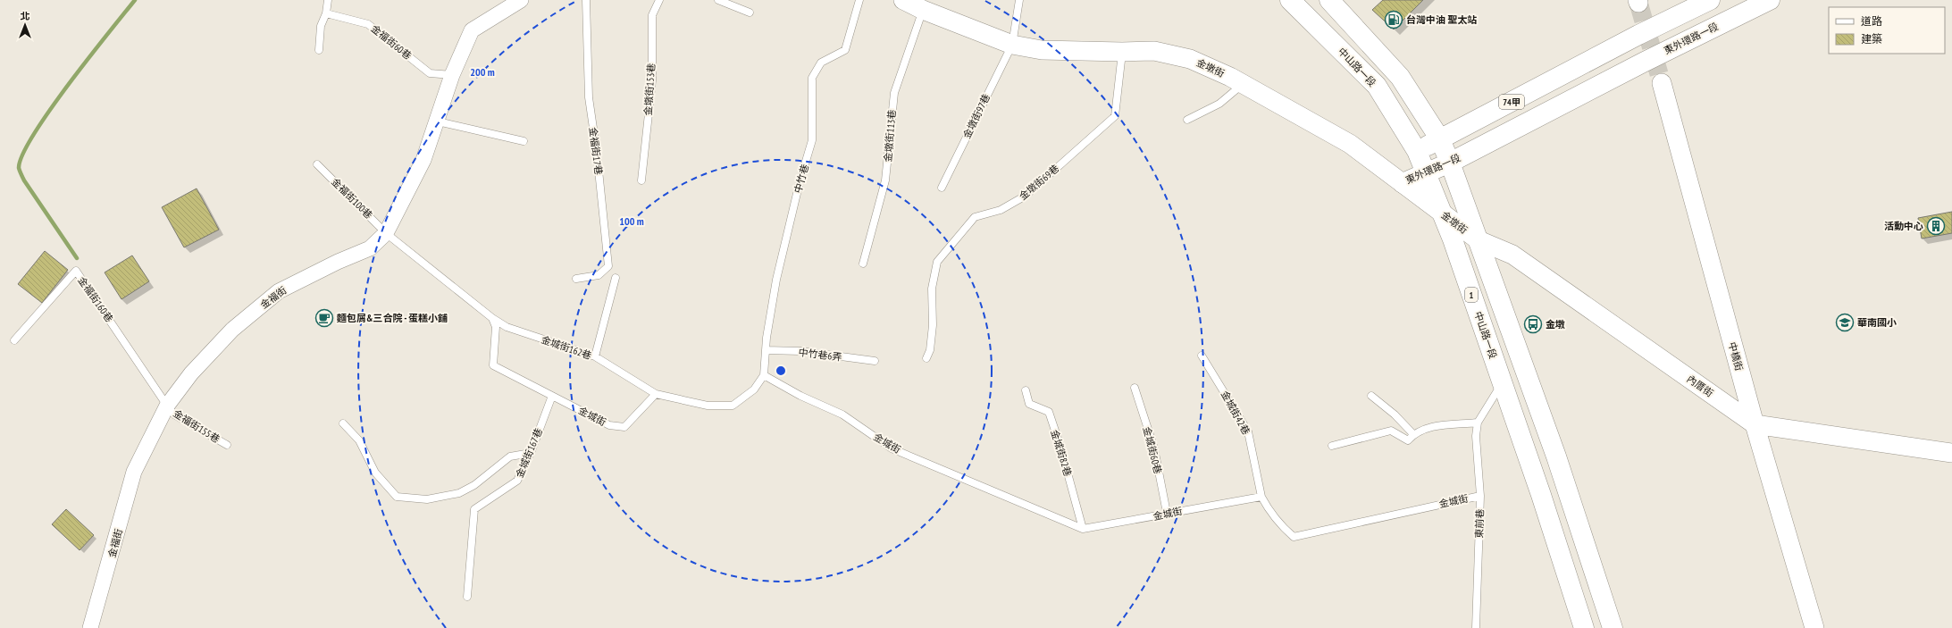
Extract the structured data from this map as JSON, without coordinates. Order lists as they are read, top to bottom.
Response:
{
  "streets": {
    "main road": [
      "東外環路一段",
      "中山路一段",
      "74甲",
      "1"
    ],
    "street": [
      "金墩街",
      "金福街",
      "中橋街",
      "內厝街"
    ],
    "lane": [
      "金福街60巷",
      "金墩街153巷",
      "金墩街97巷",
      "金墩街113巷",
      "金福街17巷",
      "中竹巷",
      "金墩街69巷",
      "金福街100巷",
      "金福街160巷",
      "金城街162巷",
      "中竹巷6弄",
      "金城街42巷",
      "金城街",
      "金福街155巷",
      "金城街60巷",
      "金城街167巷",
      "金城街82巷",
      "東前巷"
    ]
  },
  "crossings": [
    ["東外環路一段", "中山路一段"],
    ["東外環路一段", "金墩街"],
    ["東外環路一段", "74甲"],
    ["金福街60巷", "金福街"],
    ["中山路一段", "金墩街"],
    ["中山路一段", "74甲"],
    ["中山路一段", "東前巷"],
    ["金墩街", "金墩街97巷"],
    ["金墩街", "金墩街113巷"],
    ["金墩街", "金墩街69巷"],
    ["金墩街", "內厝街"],
    ["中竹巷", "中竹巷6弄"],
    ["中竹巷", "金城街"],
    ["金福街100巷", "金福街"],
    ["金福街", "金福街160巷"],
    ["金福街", "金福街155巷"],
    ["金福街160巷", "金福街155巷"],
    ["金城街162巷", "金城街"],
    ["中橋街", "內厝街"],
    ["金城街42巷", "金城街"],
    ["金城街", "金城街60巷"],
    ["金城街", "金城街167巷"],
    ["金城街", "金城街82巷"],
    ["金城街", "東前巷"]
  ],
  "places": {
    "fuel station": ["台灣中油 聖太站"],
    "building": ["活動中心"],
    "cafe": ["麵包屑&三合院 - 蛋糕小舖"],
    "school or university": ["華南國小"],
    "bus stop": ["金墩"]
  },
  "legend": ["道路", "建築"],
  "north": "top",
  "rings": ["200 m", "100 m"]
}
